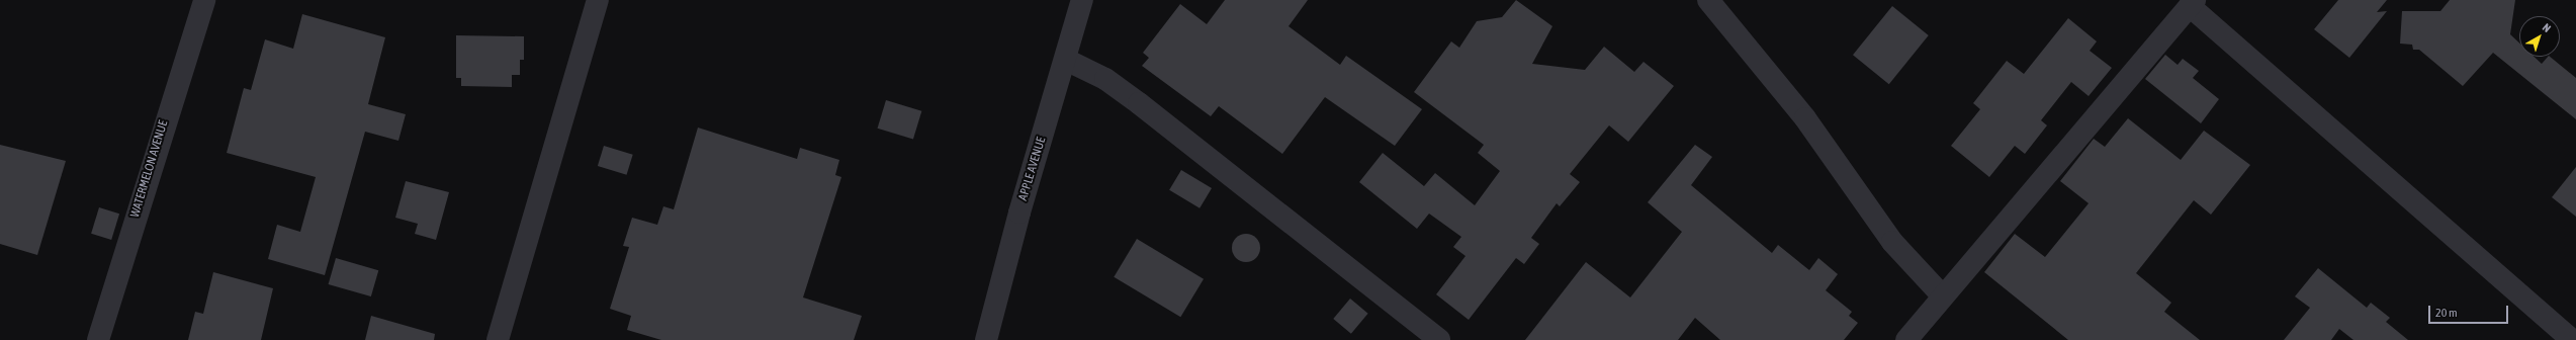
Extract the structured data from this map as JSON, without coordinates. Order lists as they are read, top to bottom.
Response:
{
  "streets": {
    "street": ["WATERMELON AVENUE", "APPLE AVENUE"]
  },
  "scale_bar": "20 m",
  "north": "top right"
}
